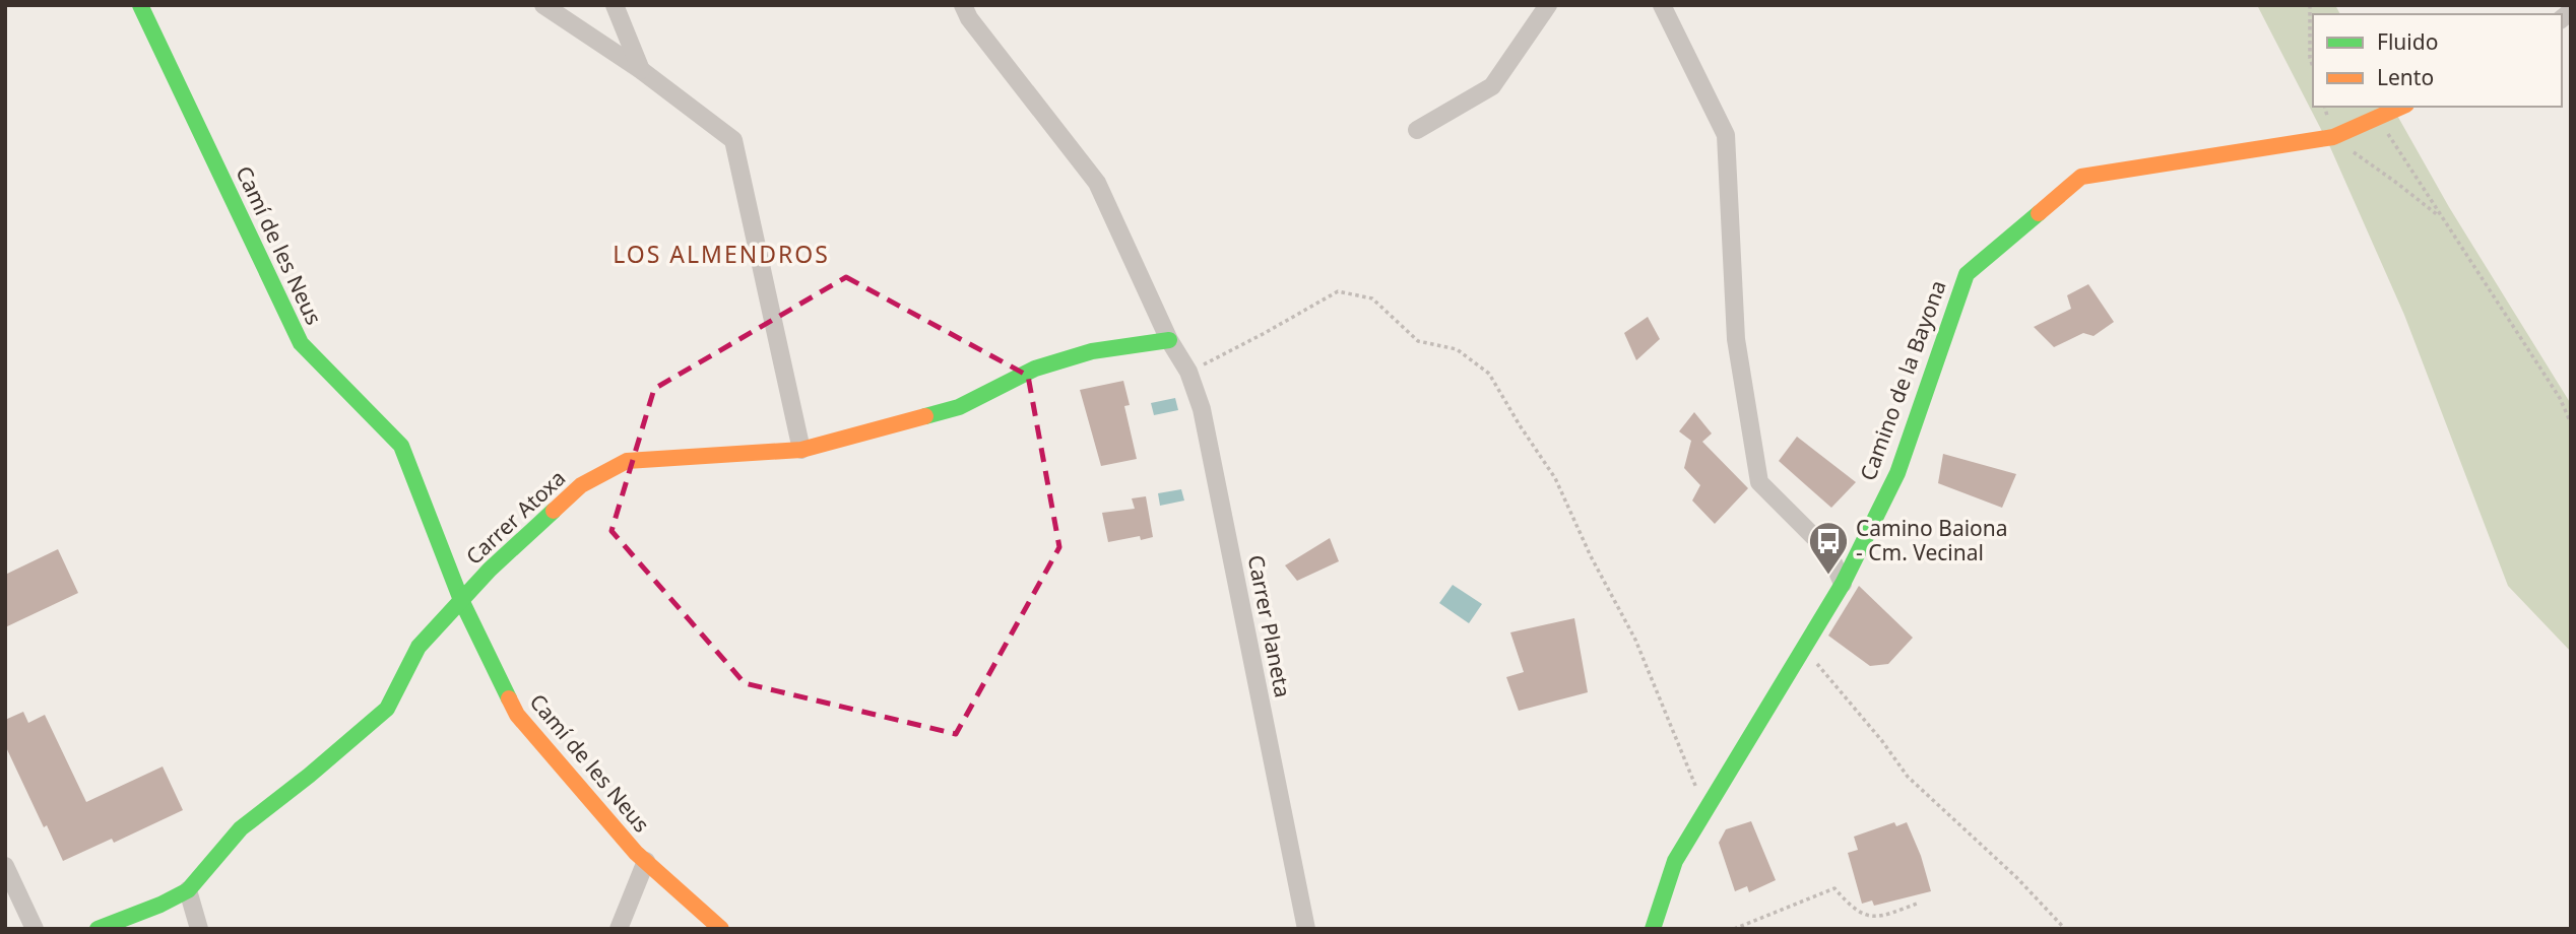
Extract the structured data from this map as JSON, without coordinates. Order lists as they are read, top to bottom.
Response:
{
  "streets": {
    "street": [
      "Camí de les Neus",
      "Camino de la Bayona",
      "Carrer Atoxa",
      "Carrer Planeta"
    ]
  },
  "crossings": [
    ["Camí de les Neus", "Carrer Atoxa"],
    ["Carrer Atoxa", "Carrer Planeta"]
  ],
  "districts": ["LOS ALMENDROS"],
  "places": {
    "bus stop": ["Camino Baiona - Cm. Vecinal"]
  },
  "legend": ["Fluido", "Lento"]
}
